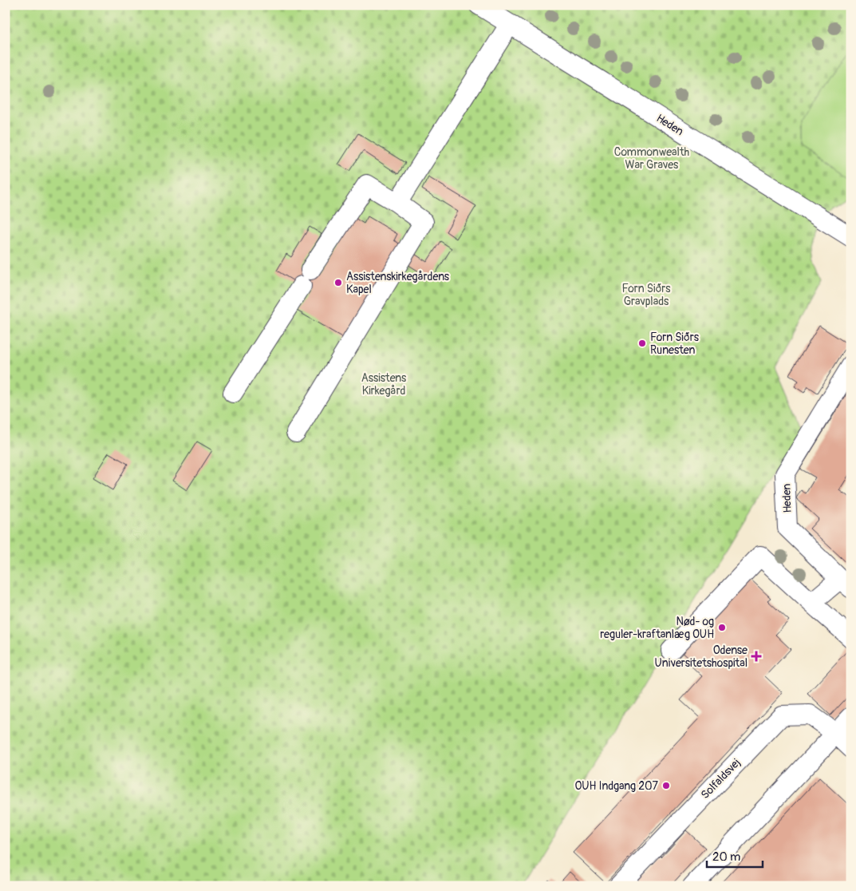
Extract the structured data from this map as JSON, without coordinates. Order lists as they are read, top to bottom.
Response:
{
  "streets": {
    "street": ["Heden", "Solfaldsvej"]
  },
  "parks": ["Commonwealth War Graves", "Forn Siðrs Gravplads", "Assistens Kirkegård"],
  "places": {
    "other": [
      "Assistenskirkegårdens Kapel",
      "Forn Siðrs Runesten",
      "Nød- og reguler-kraftanlæg OUH",
      "OUH Indgang 207"
    ],
    "health": ["Odense Universitetshospital"]
  },
  "scale_bar": "20 m"
}
